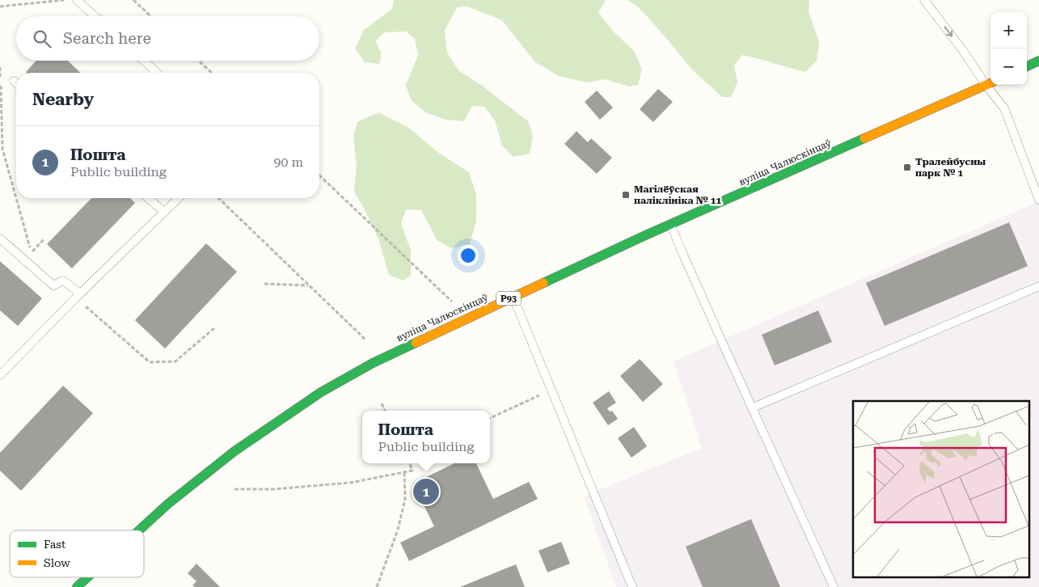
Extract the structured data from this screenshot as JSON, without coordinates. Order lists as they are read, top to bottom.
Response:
{
  "streets": {
    "main road": ["вуліца Чалюскінцаў", "Р93"]
  },
  "places": {
    "transit": ["Тралейбусны парк № 1", "Магілёўская паліклініка № 11"]
  },
  "legend": ["Fast", "Slow"],
  "page": {
    "map_buttons": ["+", "−"],
    "search": "Search here",
    "heading": "Nearby",
    "list": [
      {
        "mark": "1",
        "name": "Пошта",
        "note": "Public building",
        "value": "90 m"
      }
    ],
    "popup": ["Пошта", "Public building"],
    "pins": "1"
  }
}
